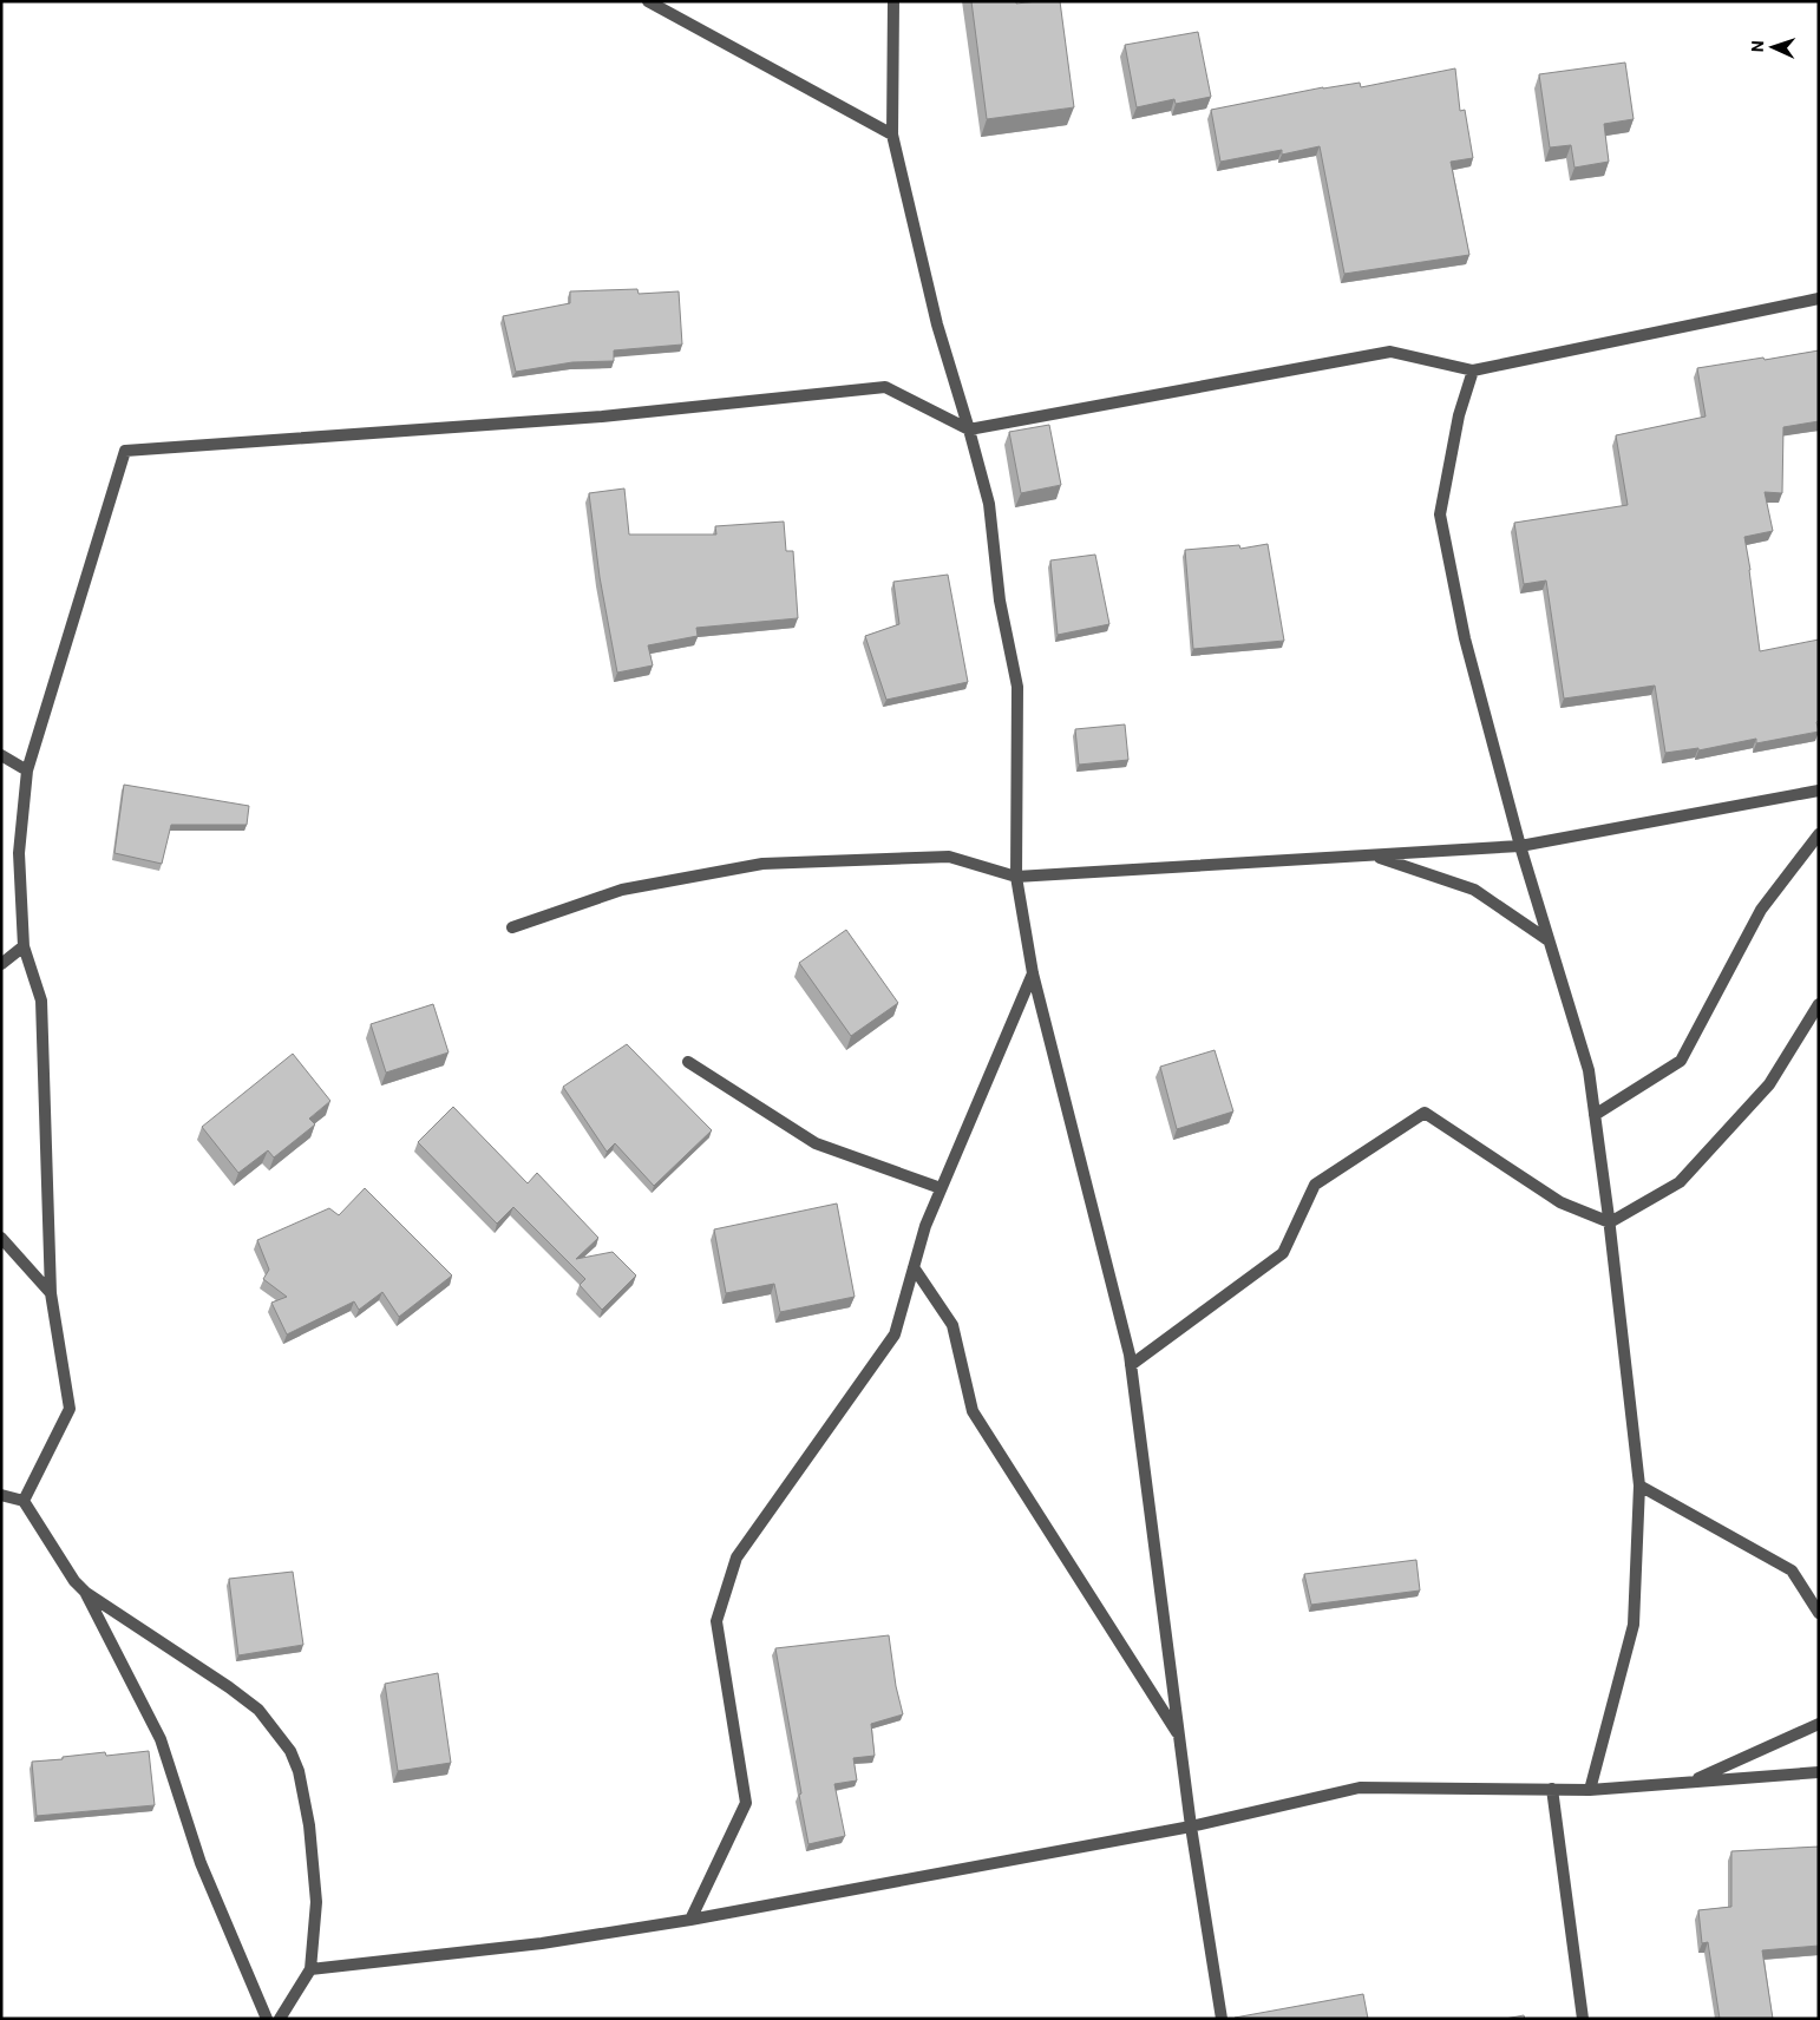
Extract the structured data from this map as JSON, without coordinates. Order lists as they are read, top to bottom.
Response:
{
  "north": "left"
}
